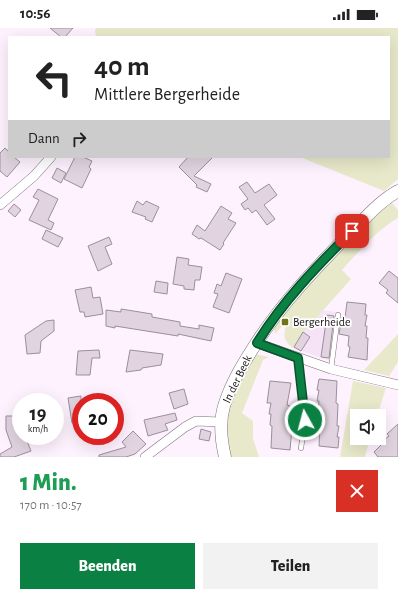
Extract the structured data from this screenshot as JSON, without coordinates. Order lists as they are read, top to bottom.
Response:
{
  "streets": {
    "street": ["In der Beek"]
  },
  "places": {
    "transit": ["Bergerheide"]
  },
  "page": {
    "status": "10:56",
    "turn": ["40 m", "Mittlere Bergerheide"],
    "then": "Dann",
    "speed": "19 km/h",
    "limit": "20",
    "heading": ["1 Min.", "170 m · 10:57"],
    "buttons": ["Beenden", "Teilen"]
  }
}
